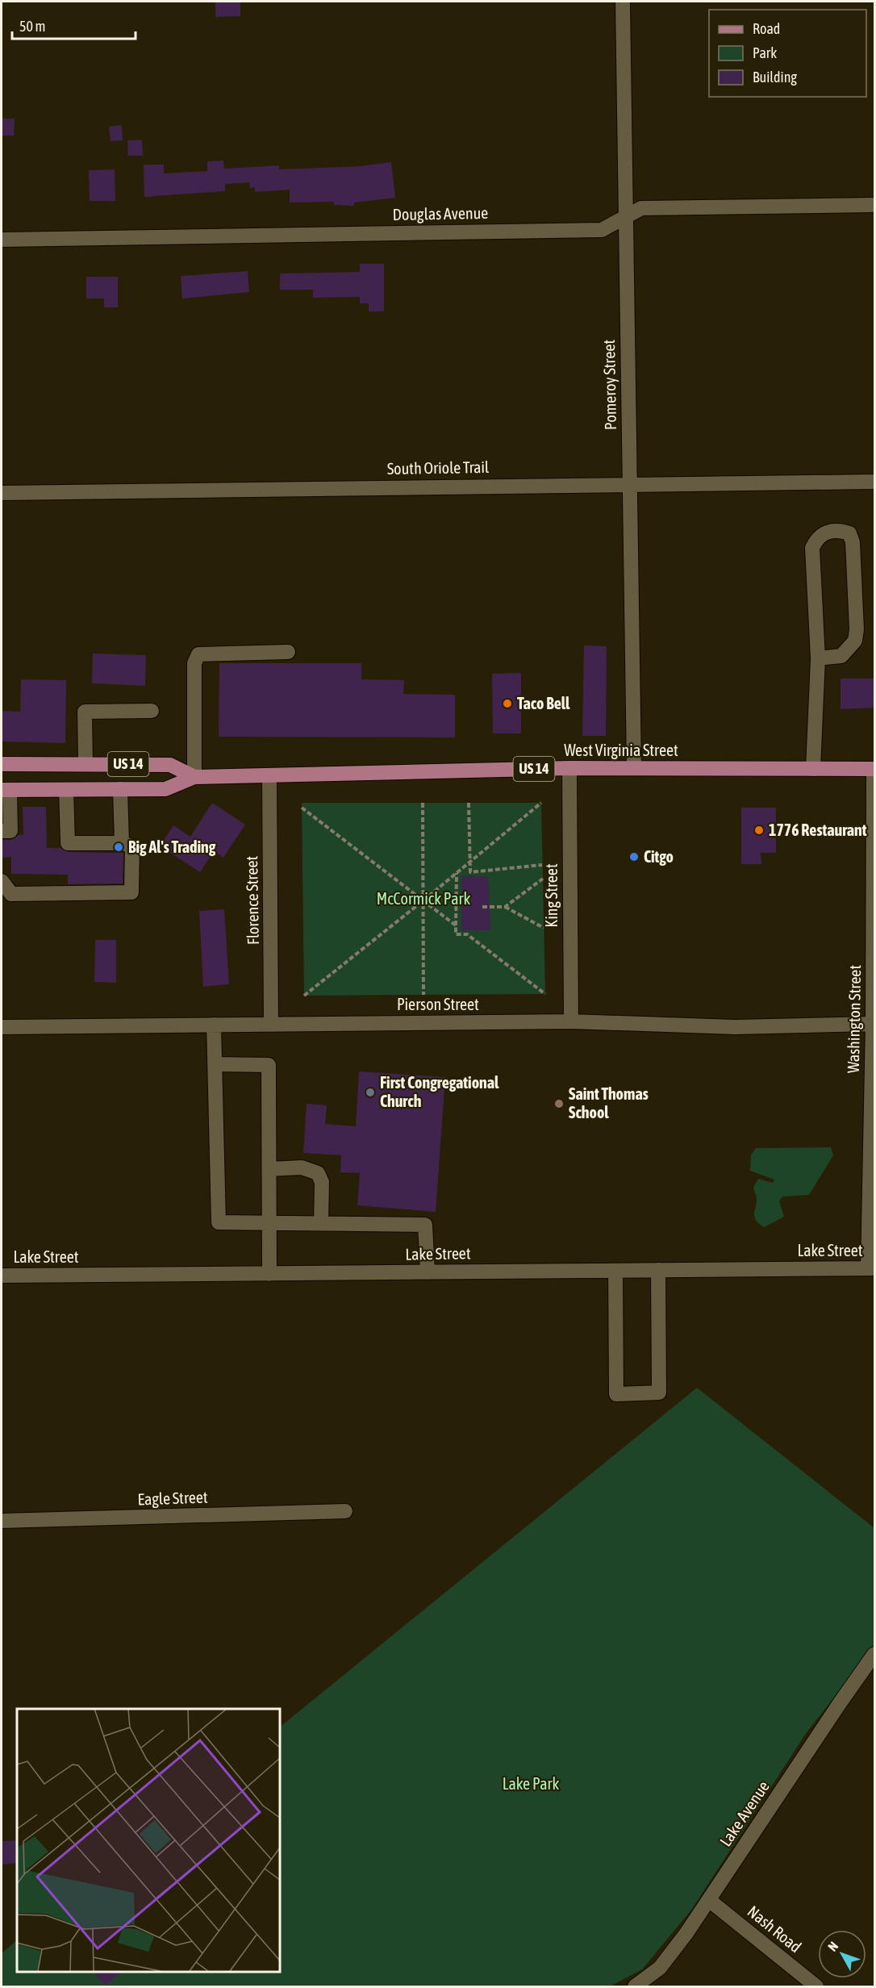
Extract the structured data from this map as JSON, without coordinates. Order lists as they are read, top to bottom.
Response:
{
  "streets": {
    "main road": ["West Virginia Street", "US 14"],
    "street": [
      "Douglas Avenue",
      "Pomeroy Street",
      "South Oriole Trail",
      "King Street",
      "Florence Street",
      "Pierson Street",
      "Washington Street",
      "Lake Street",
      "Eagle Street",
      "Lake Avenue",
      "Nash Road"
    ]
  },
  "crossings": [
    ["Douglas Avenue", "Pomeroy Street"],
    ["Pomeroy Street", "South Oriole Trail"],
    ["Pomeroy Street", "West Virginia Street"],
    ["West Virginia Street", "King Street"],
    ["West Virginia Street", "Florence Street"],
    ["West Virginia Street", "Washington Street"],
    ["King Street", "Pierson Street"],
    ["Florence Street", "Pierson Street"],
    ["Pierson Street", "Washington Street"],
    ["Washington Street", "Lake Street"],
    ["Lake Avenue", "Nash Road"]
  ],
  "parks": ["McCormick Park", "Lake Park"],
  "places": [
    "Taco Bell",
    "1776 Restaurant",
    "Big Al's Trading",
    "Citgo",
    "First Congregational Church",
    "Saint Thomas School"
  ],
  "legend": ["Road", "Park", "Building"],
  "scale_bar": "50 m",
  "north": "top left"
}
